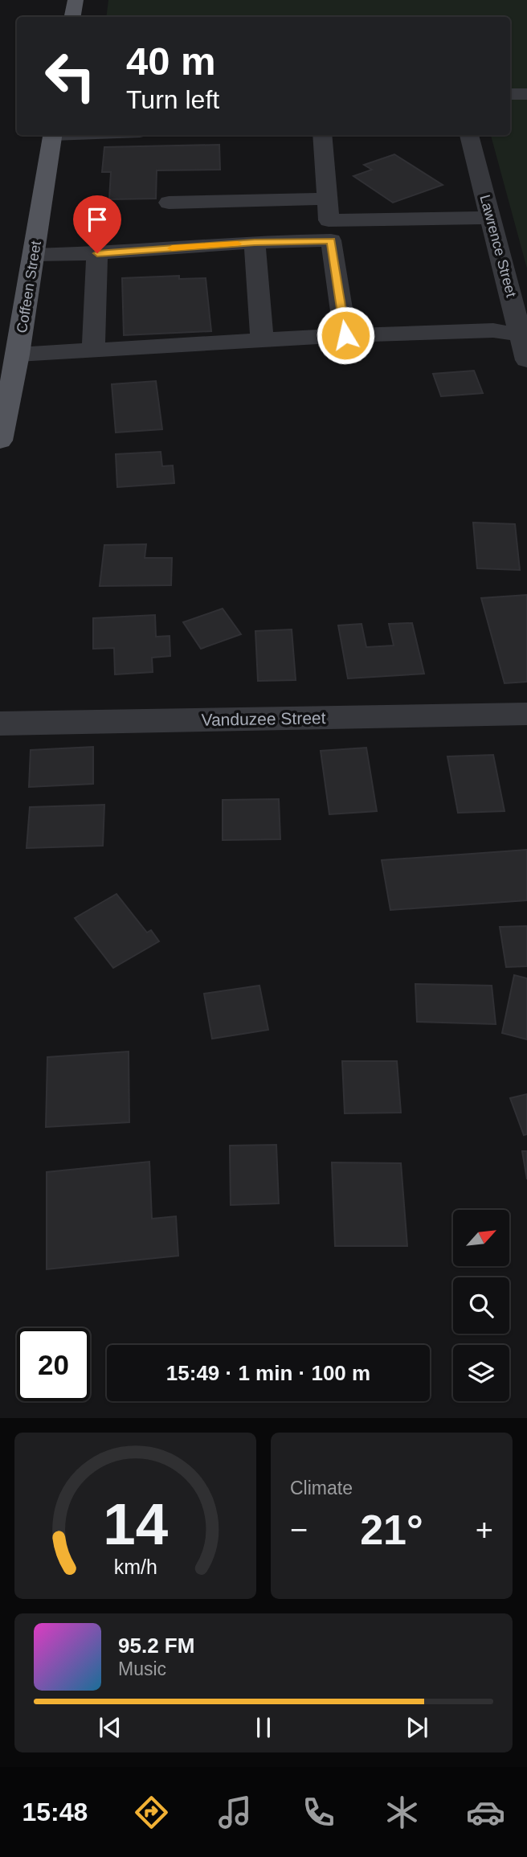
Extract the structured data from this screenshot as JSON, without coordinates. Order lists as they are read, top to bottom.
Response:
{
  "streets": {
    "main road": ["Coffeen Street"],
    "street": ["Lawrence Street", "Vanduzee Street"]
  },
  "north": "top right",
  "page": {
    "turn": ["40 m", "Turn left"],
    "limit": "20",
    "trip": "15:49 · 1 min · 100 m",
    "tile": "Climate",
    "heat": ["−", "21°", "+"],
    "song": ["95.2 FM", "Music"],
    "tabs": "15:48",
    "gauge": ["14", "km/h"]
  }
}
